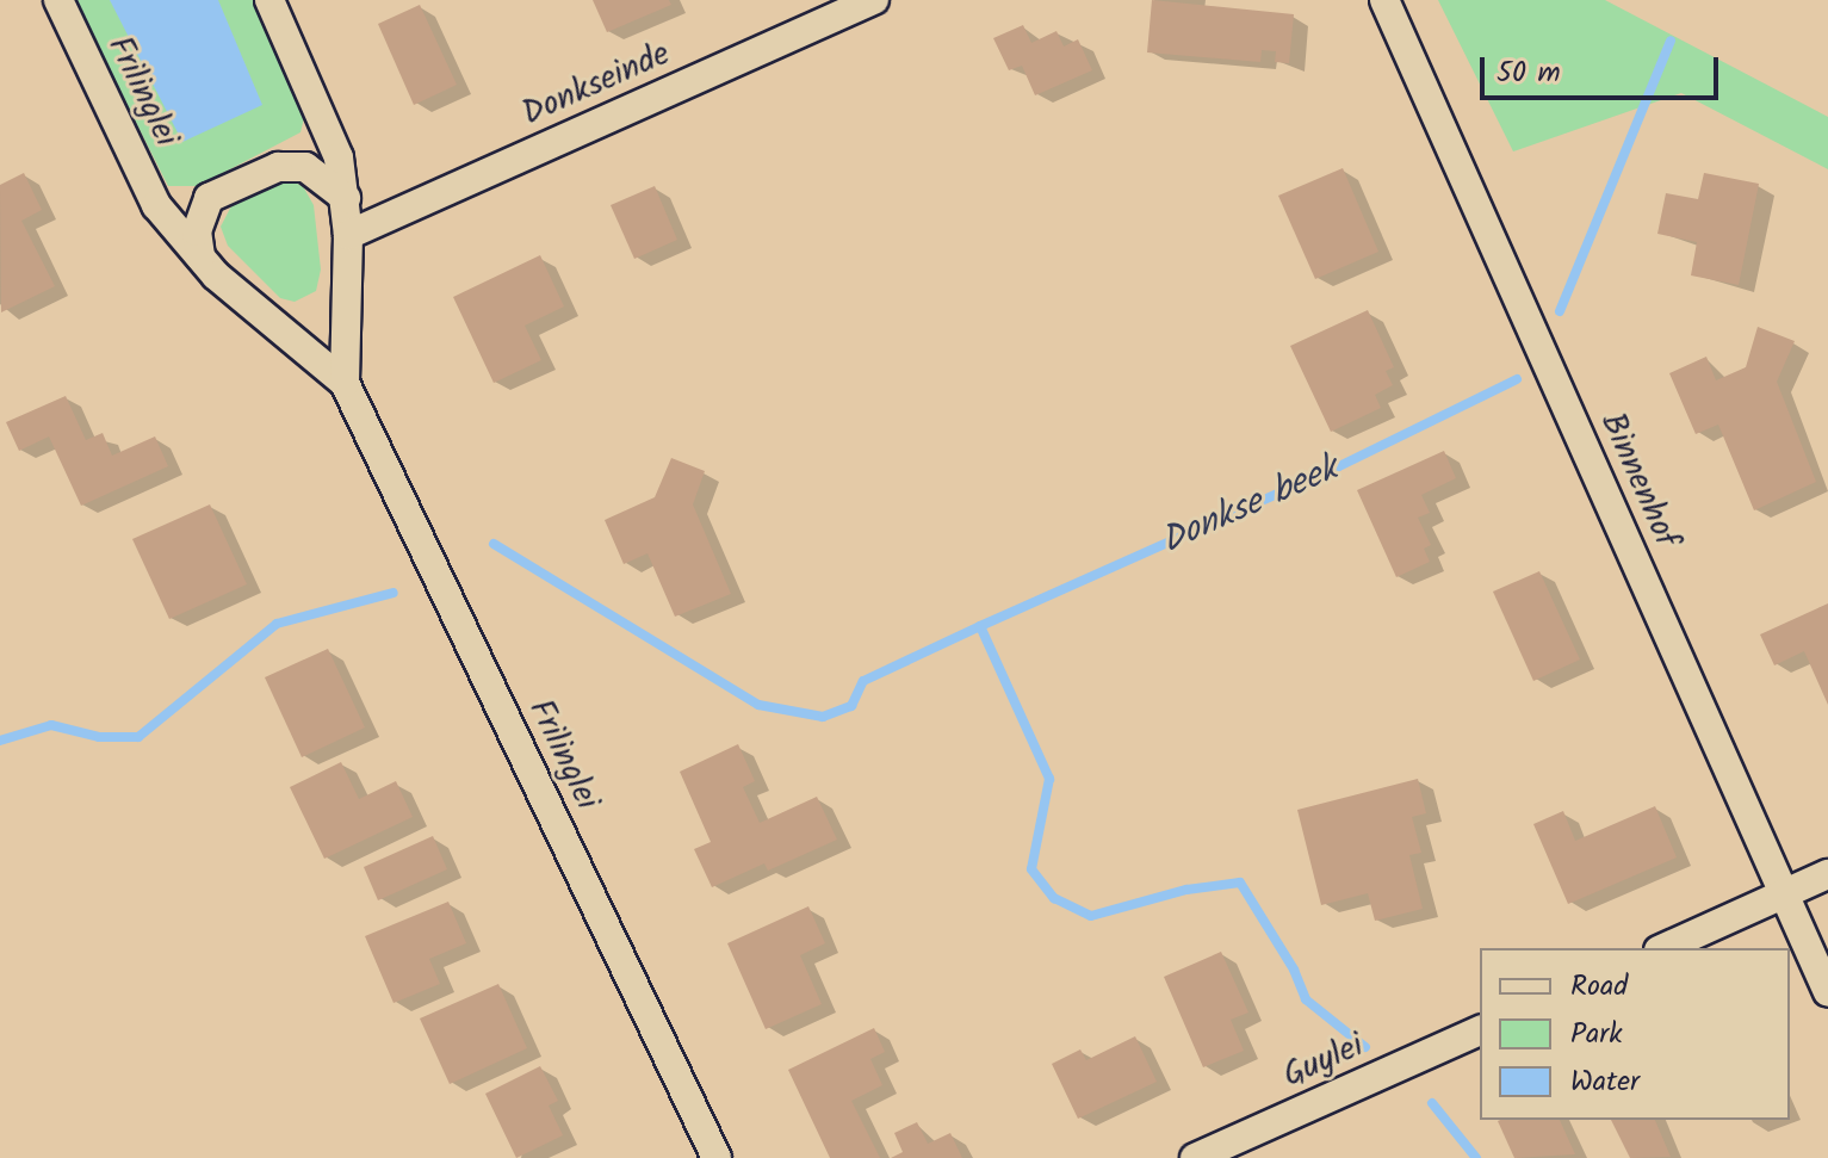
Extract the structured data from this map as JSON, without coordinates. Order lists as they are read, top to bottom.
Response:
{
  "streets": {
    "street": [
      "Donkseinde",
      "Frilinglei",
      "Binnenhof",
      "Guylei"
    ]
  },
  "crossings": [
    ["Donkseinde", "Frilinglei"]
  ],
  "water": ["Donkse beek"],
  "legend": ["Road", "Park", "Water"],
  "scale_bar": "50 m"
}
